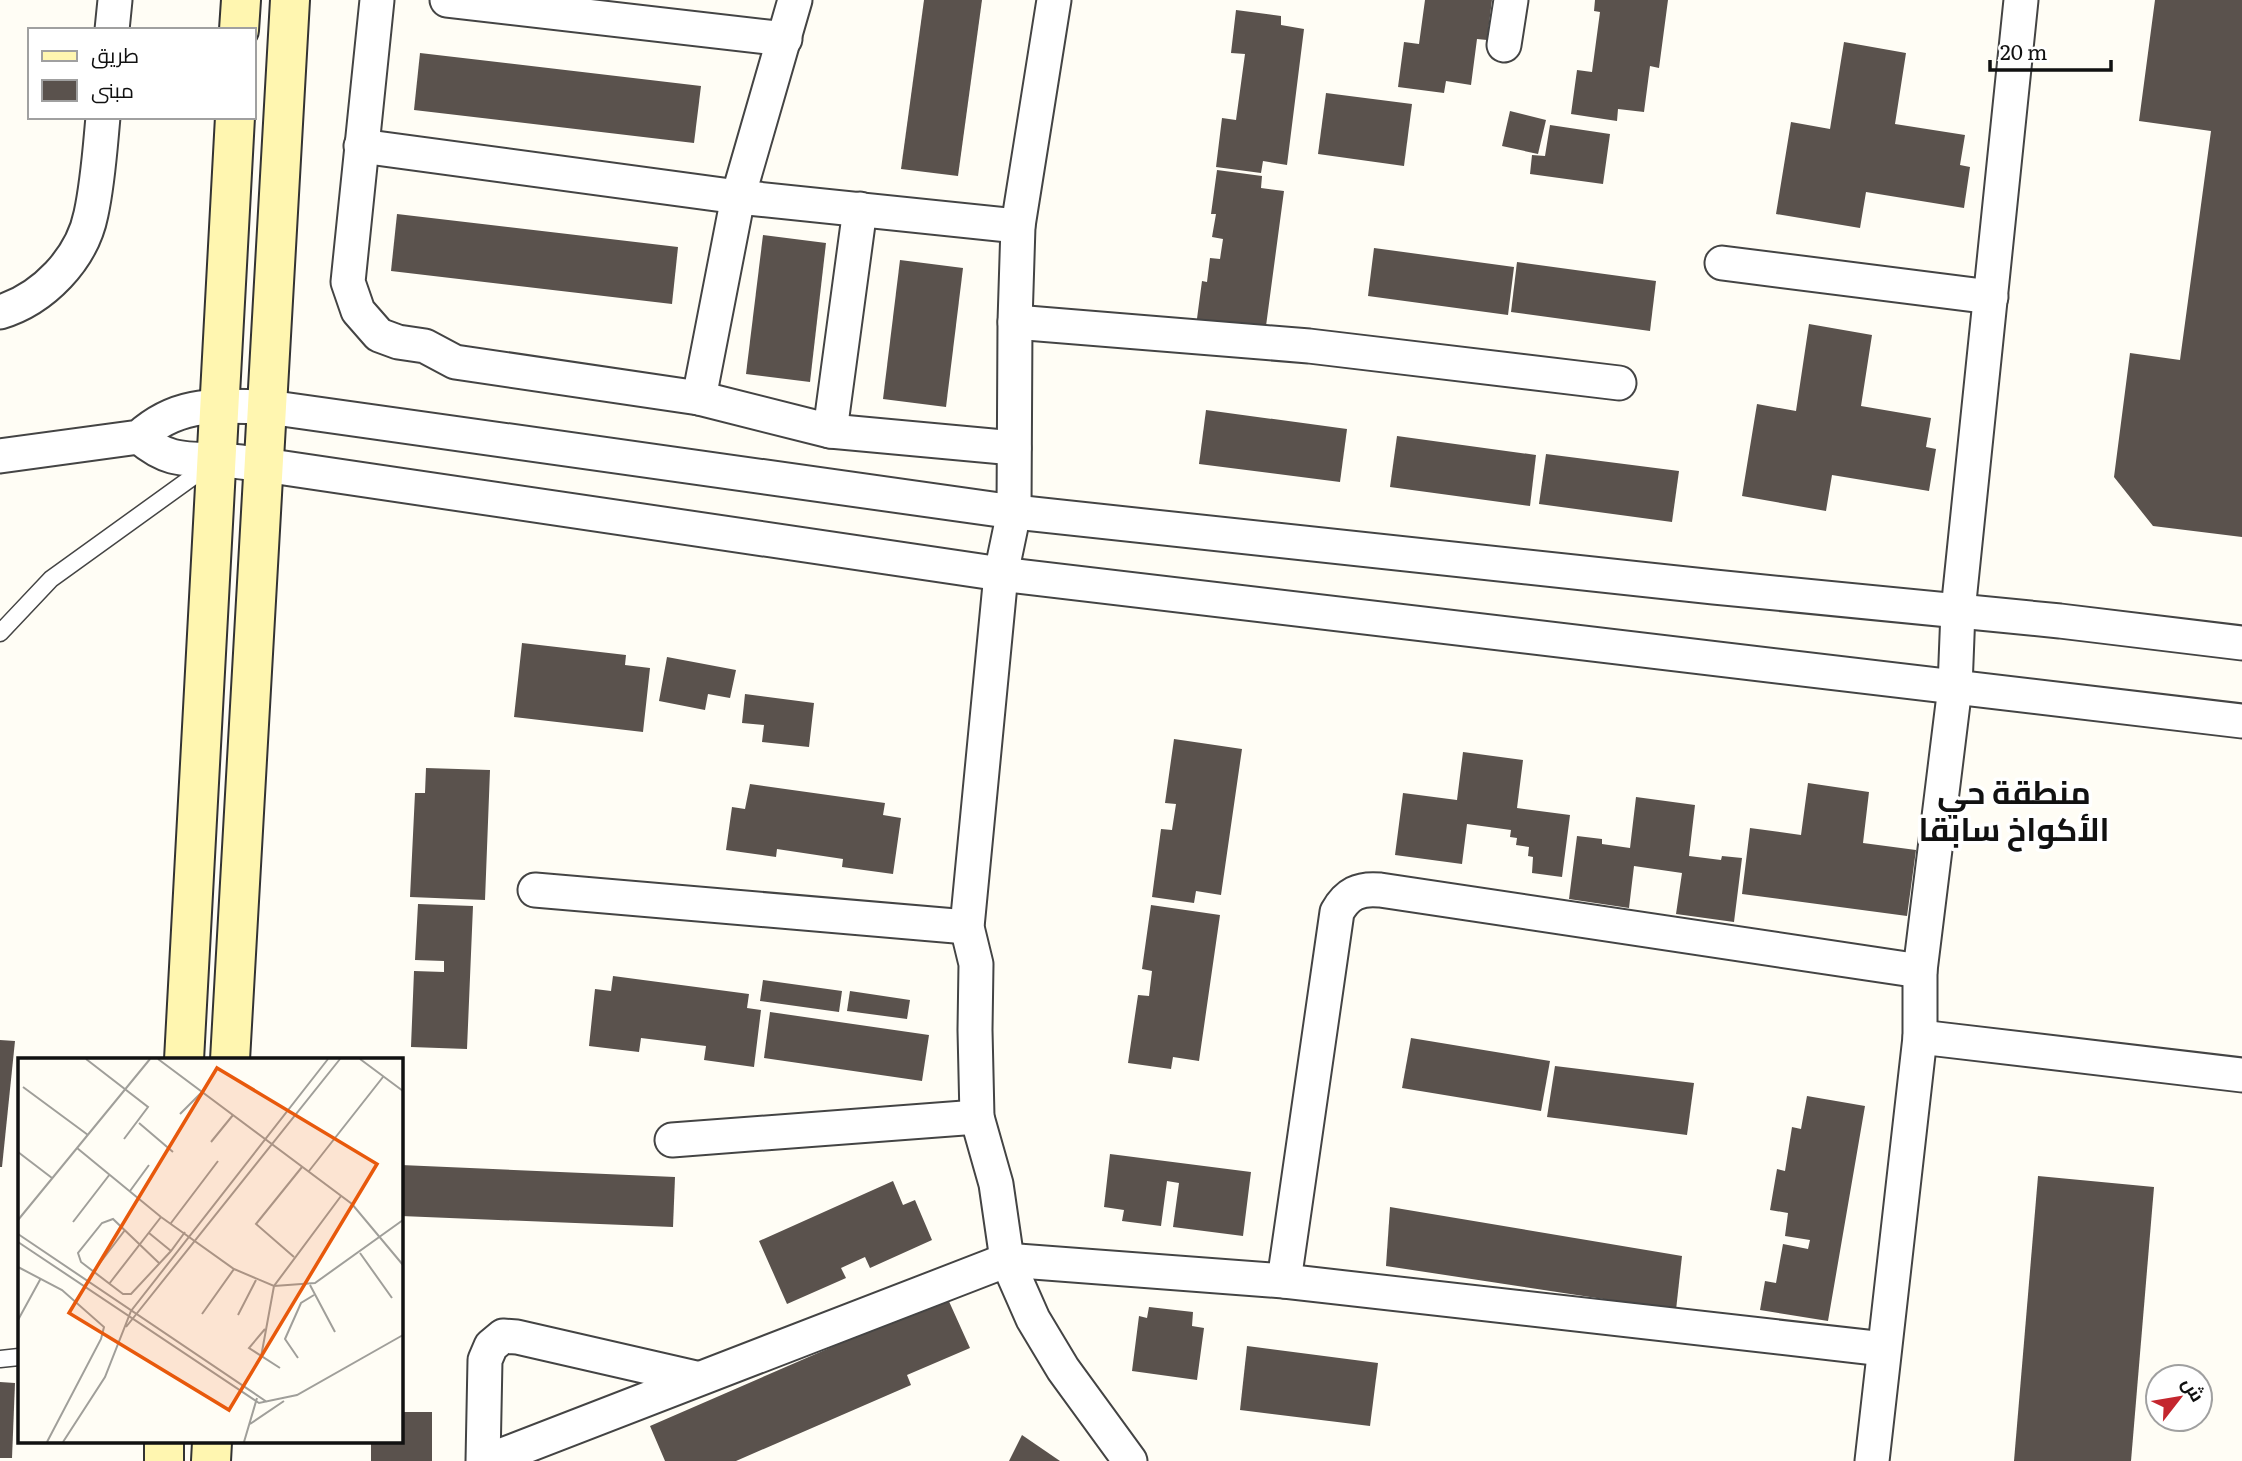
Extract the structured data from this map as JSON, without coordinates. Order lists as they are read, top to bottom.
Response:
{
  "districts": ["منطقة حي الأكواخ سابقا"],
  "legend": ["طريق", "مبنى"],
  "scale_bar": "20 m",
  "north": "top right"
}
